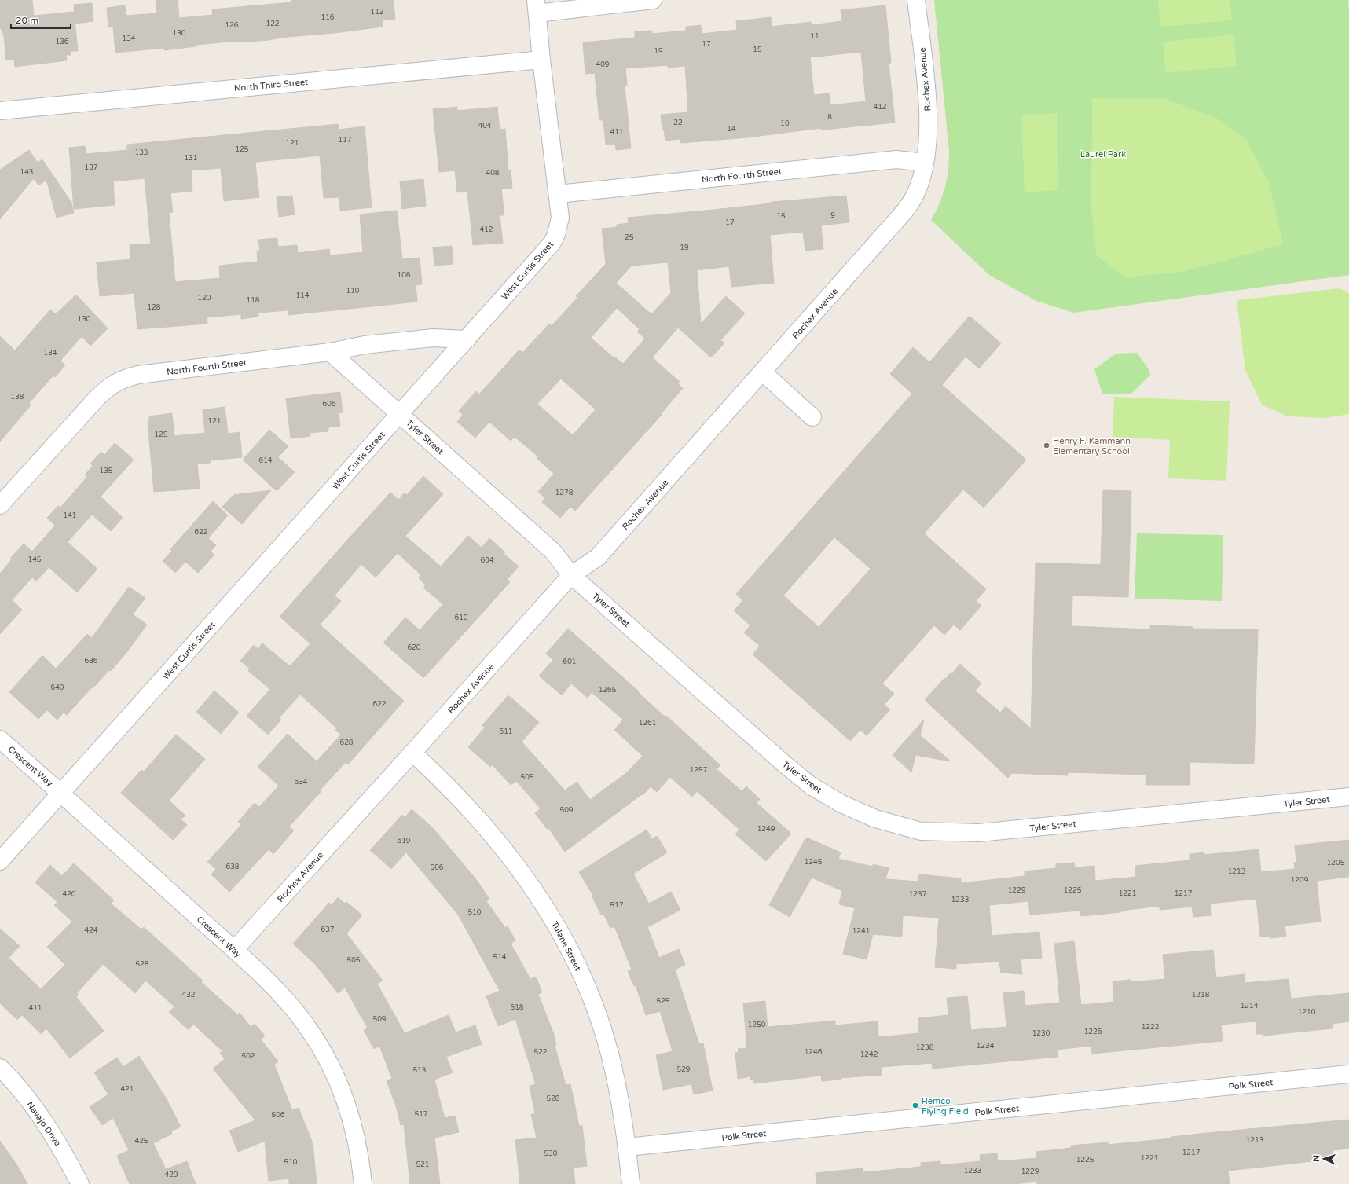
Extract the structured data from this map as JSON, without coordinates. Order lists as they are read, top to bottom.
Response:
{
  "streets": {
    "street": [
      "Rochex Avenue",
      "North Third Street",
      "North Fourth Street",
      "West Curtis Street",
      "Tyler Street",
      "Crescent Way",
      "Tulane Street",
      "Polk Street",
      "Navajo Drive"
    ]
  },
  "crossings": [
    ["Rochex Avenue", "North Fourth Street"],
    ["Rochex Avenue", "Tyler Street"],
    ["Rochex Avenue", "Crescent Way"],
    ["Rochex Avenue", "Tulane Street"],
    ["North Third Street", "West Curtis Street"],
    ["North Fourth Street", "West Curtis Street"],
    ["North Fourth Street", "Tyler Street"],
    ["West Curtis Street", "Tyler Street"],
    ["West Curtis Street", "Crescent Way"],
    ["Tulane Street", "Polk Street"]
  ],
  "parks": ["Laurel Park"],
  "places": ["Henry F. Kammann Elementary School", "Remco Flying Field"],
  "house_numbers": [
    "112",
    "116",
    "122",
    "126",
    "130",
    "11",
    "134",
    "136",
    "17",
    "15",
    "19",
    "409",
    "412",
    "8",
    "22",
    "10",
    "404",
    "14",
    "411",
    "117",
    "121",
    "125",
    "133",
    "131",
    "137",
    "143",
    "408",
    "9",
    "15",
    "17",
    "412",
    "25",
    "19",
    "108",
    "110",
    "114",
    "120",
    "118",
    "128",
    "130",
    "134",
    "138",
    "606",
    "121",
    "125",
    "614",
    "135",
    "1278",
    "141",
    "622",
    "145",
    "604",
    "610",
    "620",
    "636",
    "601",
    "640",
    "1265",
    "622",
    "1261",
    "611",
    "628",
    "1257",
    "505",
    "634",
    "509",
    "1249",
    "619",
    "1245",
    "1205",
    "638",
    "506",
    "1213",
    "1209",
    "1229",
    "1225",
    "1221",
    "1217",
    "420",
    "1237",
    "1233",
    "517",
    "510",
    "637",
    "424",
    "1241",
    "514",
    "505",
    "528",
    "432",
    "1218",
    "525",
    "1214",
    "518",
    "411",
    "1210",
    "509",
    "1250",
    "1222",
    "1226",
    "1230",
    "1234",
    "1238",
    "522",
    "1246",
    "1242",
    "502",
    "529",
    "513",
    "421",
    "528",
    "517",
    "506",
    "1213",
    "425",
    "1217",
    "530",
    "1221",
    "1225",
    "510",
    "521",
    "1233",
    "1229",
    "429"
  ],
  "scale_bar": "20 m",
  "north": "left"
}
